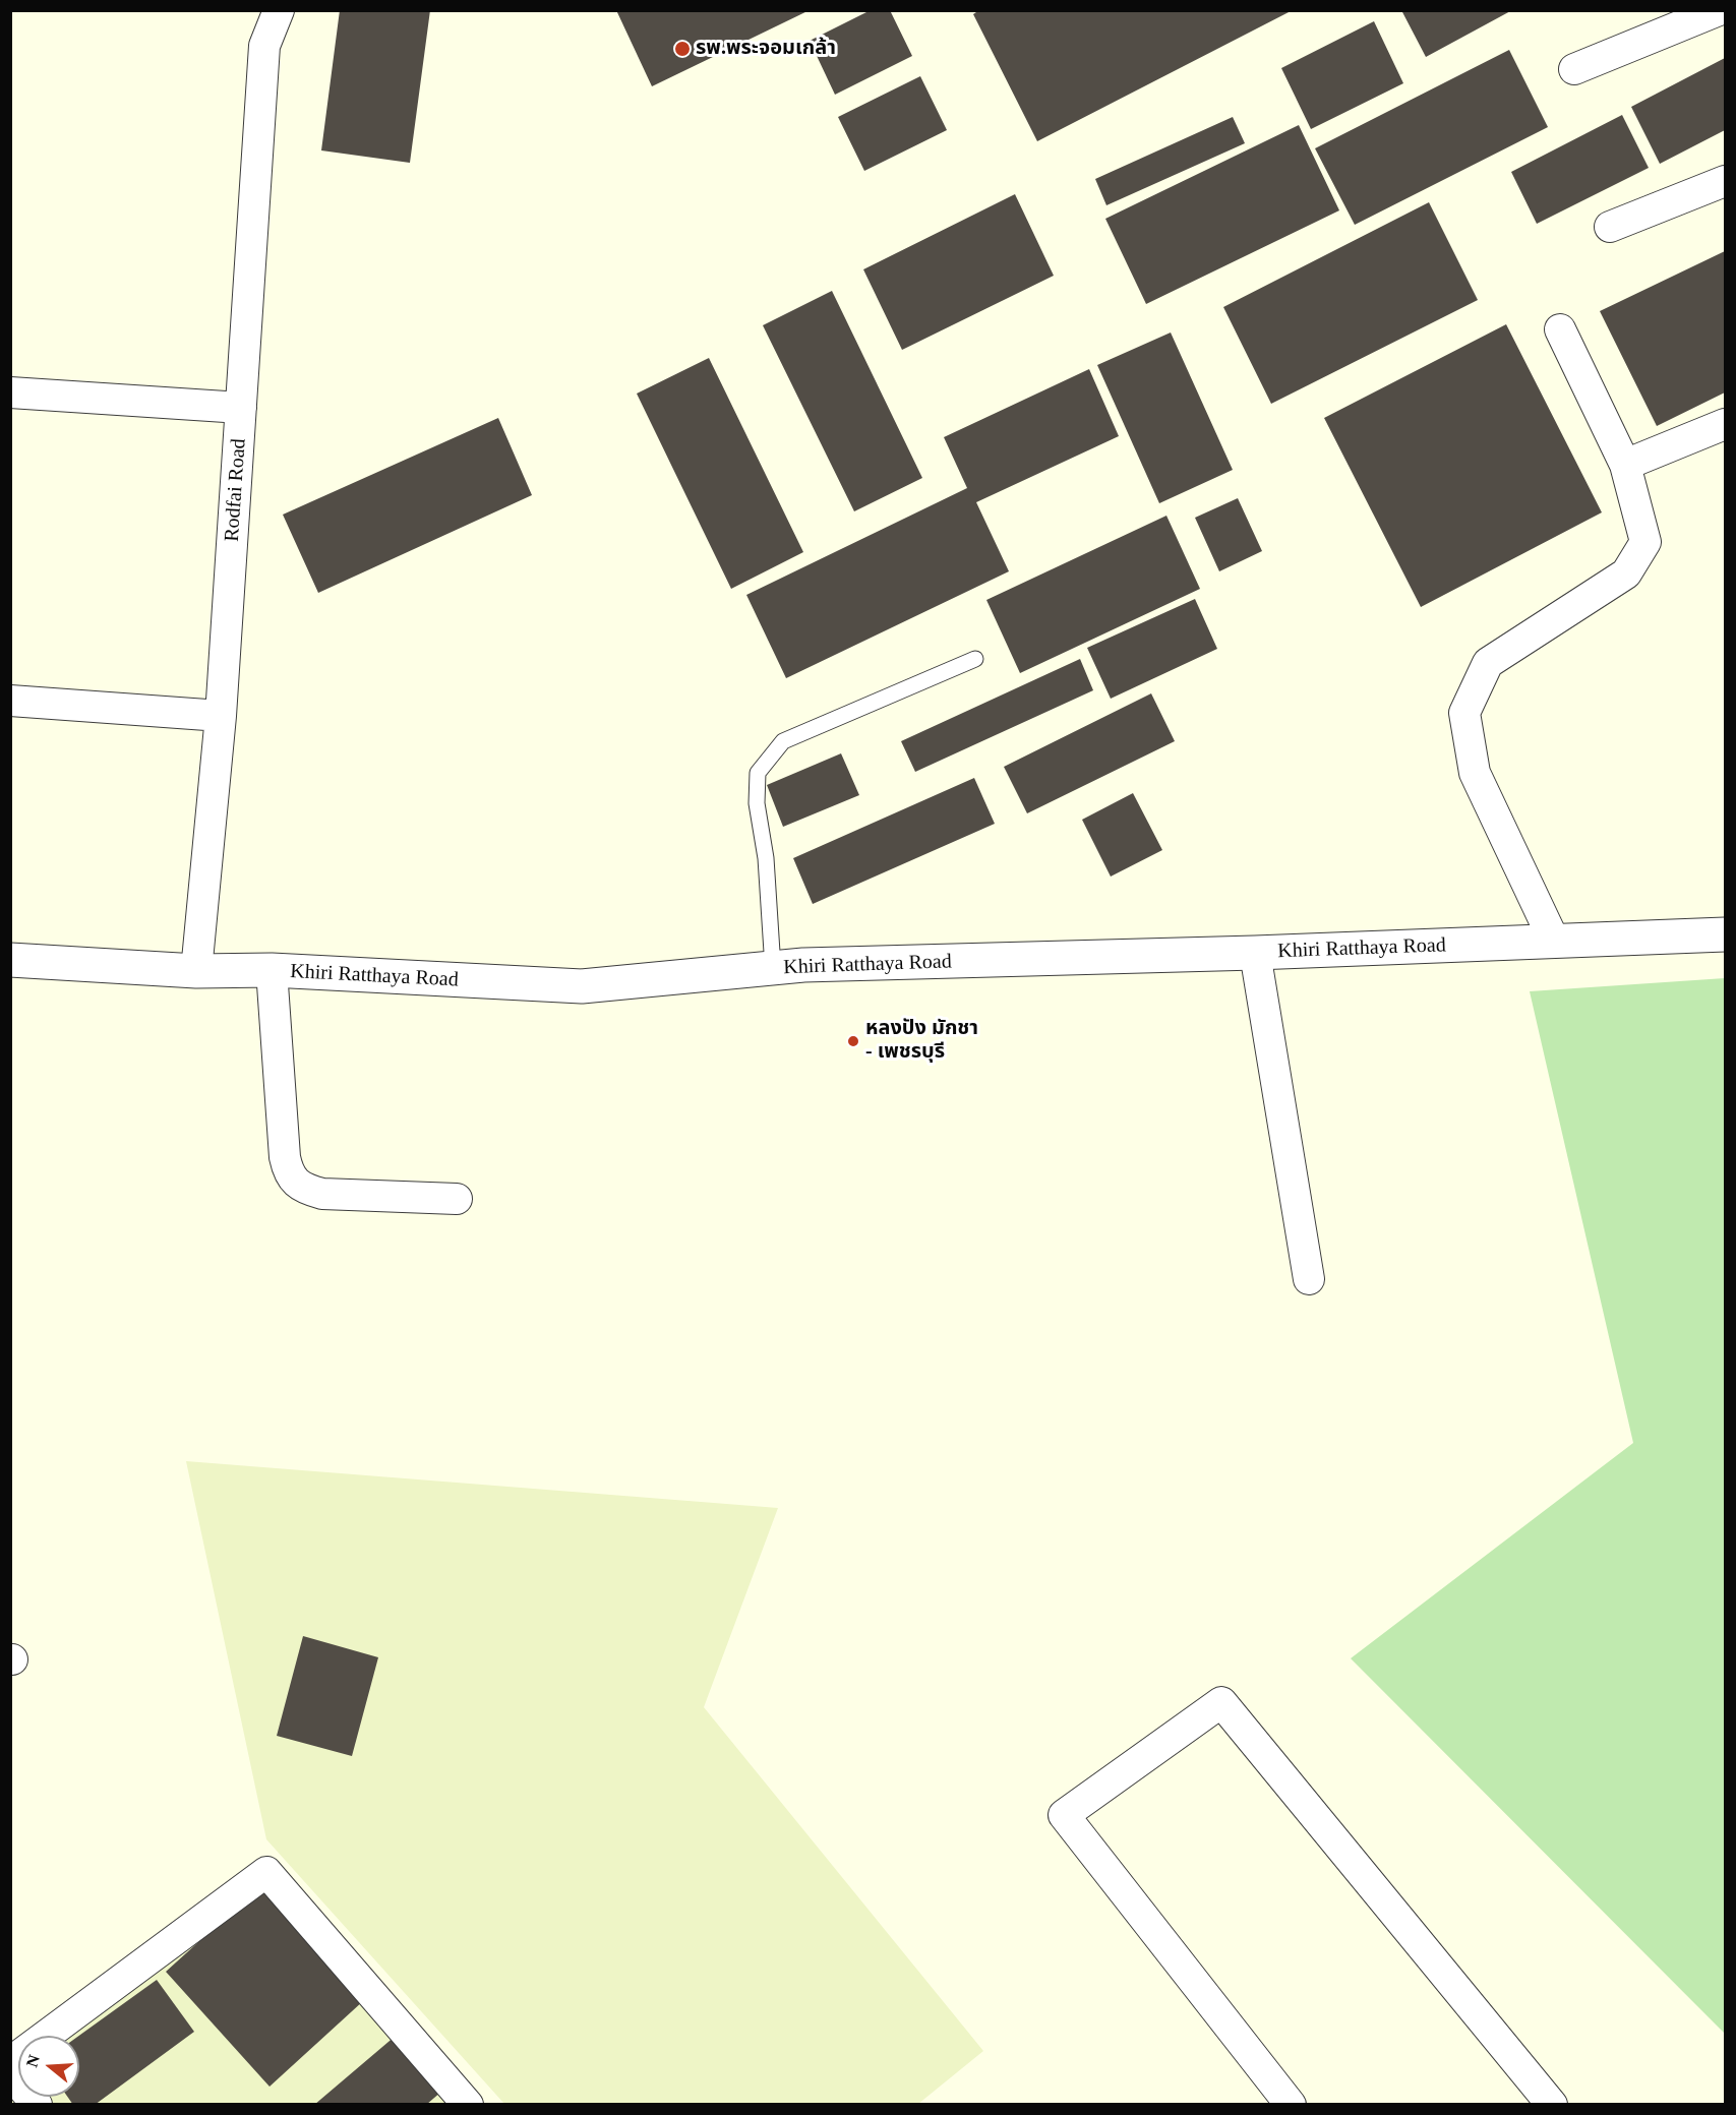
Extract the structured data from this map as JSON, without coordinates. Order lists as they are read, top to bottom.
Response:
{
  "streets": {
    "street": ["Rodfai Road", "Khiri Ratthaya Road"]
  },
  "crossings": [
    ["Rodfai Road", "Khiri Ratthaya Road"]
  ],
  "places": ["รพ.พระจอมเกล้า", "หลงปัง มักชา - เพชรบุรี"],
  "north": "left"
}
